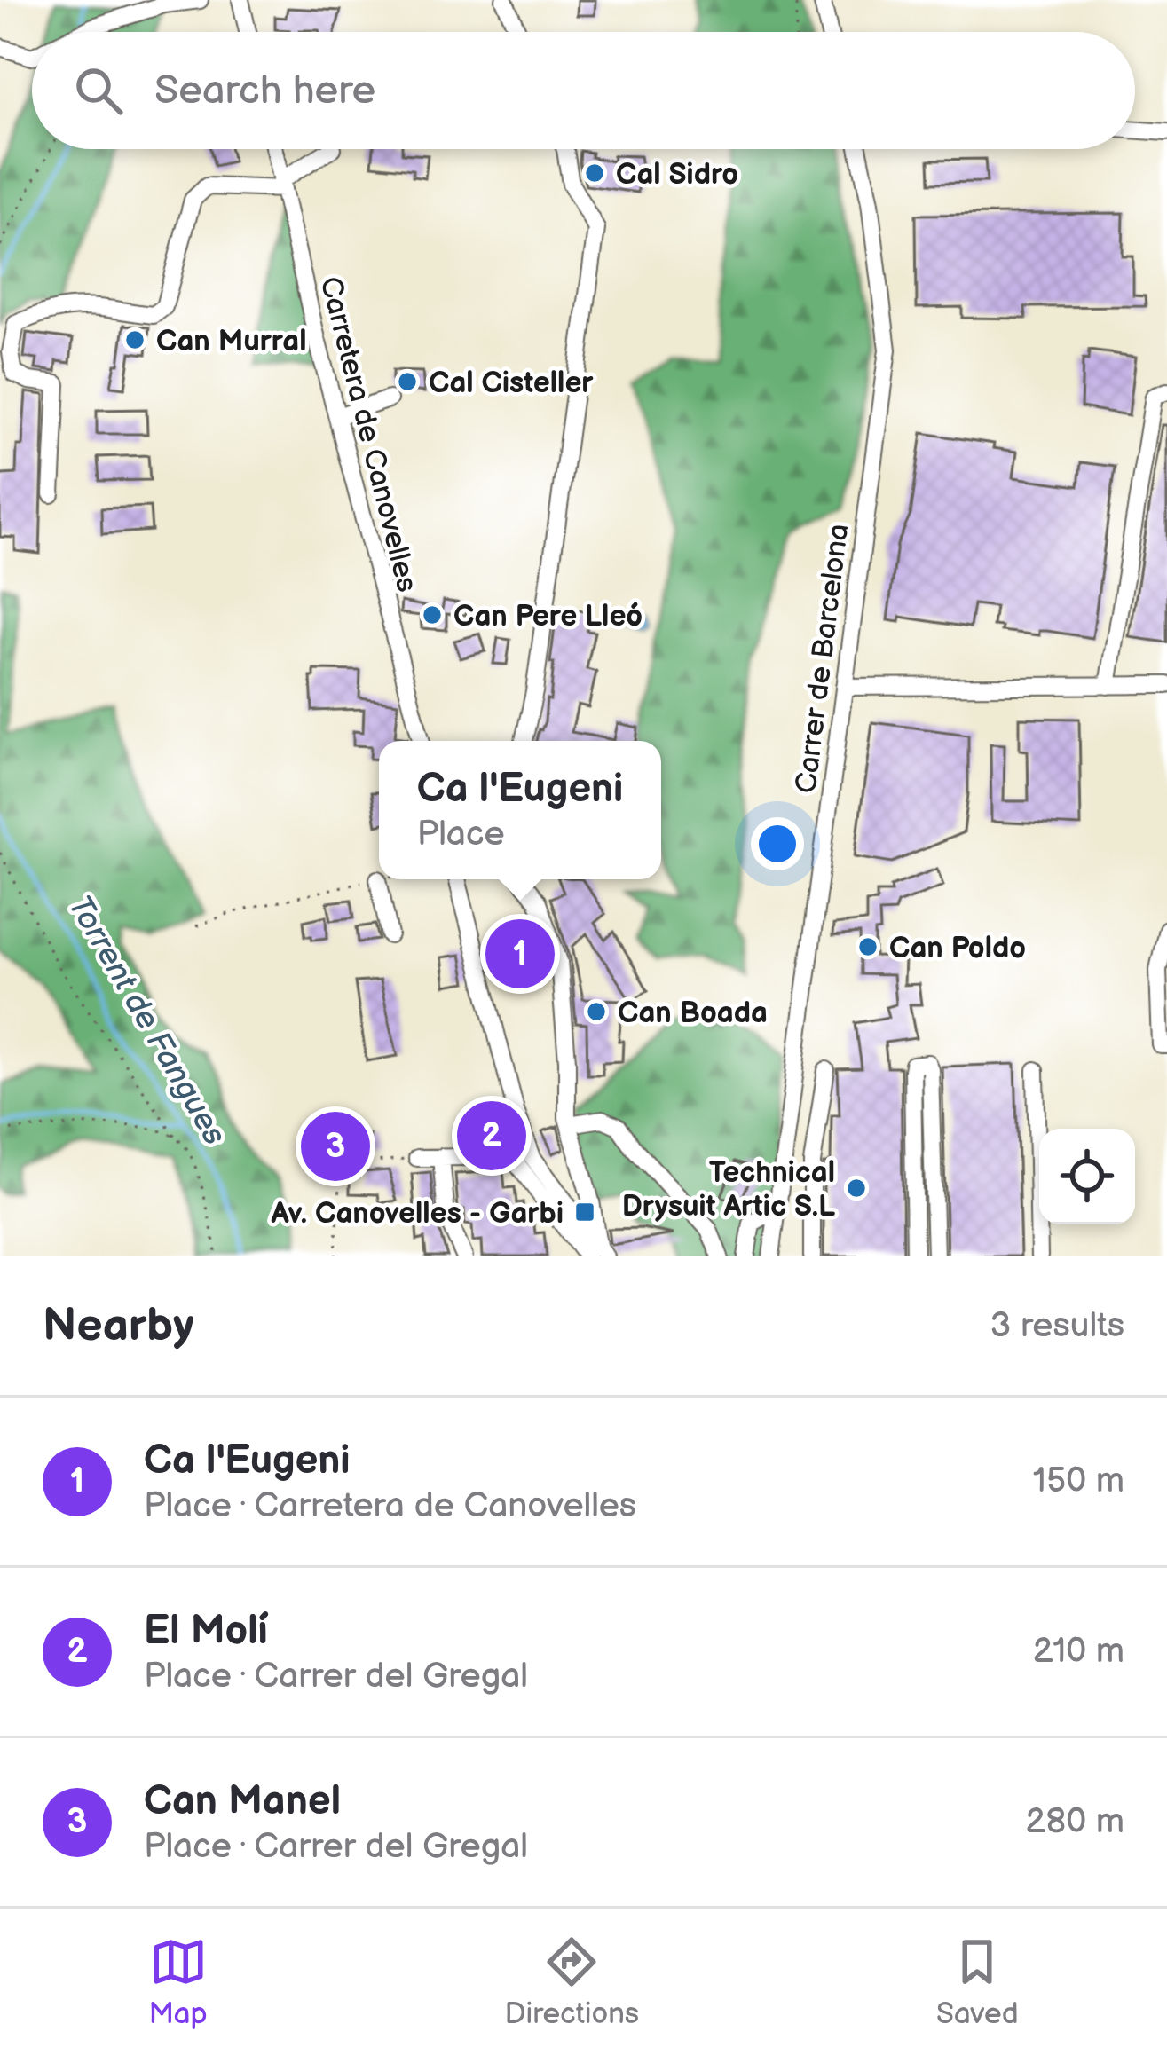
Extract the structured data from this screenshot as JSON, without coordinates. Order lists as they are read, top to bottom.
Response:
{
  "streets": {
    "street": ["Carretera de Canovelles", "Carrer de Barcelona"]
  },
  "water": ["Torrent de Fangues"],
  "places": {
    "other": [
      "Cal Sidro",
      "Can Murral",
      "Cal Cisteller",
      "Can Pere Lleó",
      "Can Poldo",
      "Can Boada",
      "Technical Drysuit Artic S.L"
    ],
    "transit": ["Av. Canovelles - Garbi"]
  },
  "page": {
    "search": "Search here",
    "popup": ["Ca l'Eugeni", "Place"],
    "pins": ["1", "2", "3"],
    "heading": ["Nearby", "3 results"],
    "list": [
      {
        "mark": "1",
        "name": "Ca l'Eugeni",
        "note": "Place · Carretera de Canovelles",
        "value": "150 m"
      },
      {
        "mark": "2",
        "name": "El Molí",
        "note": "Place · Carrer del Gregal",
        "value": "210 m"
      },
      {
        "mark": "3",
        "name": "Can Manel",
        "note": "Place · Carrer del Gregal",
        "value": "280 m"
      }
    ],
    "nav": ["Map", "Directions", "Saved"]
  }
}
